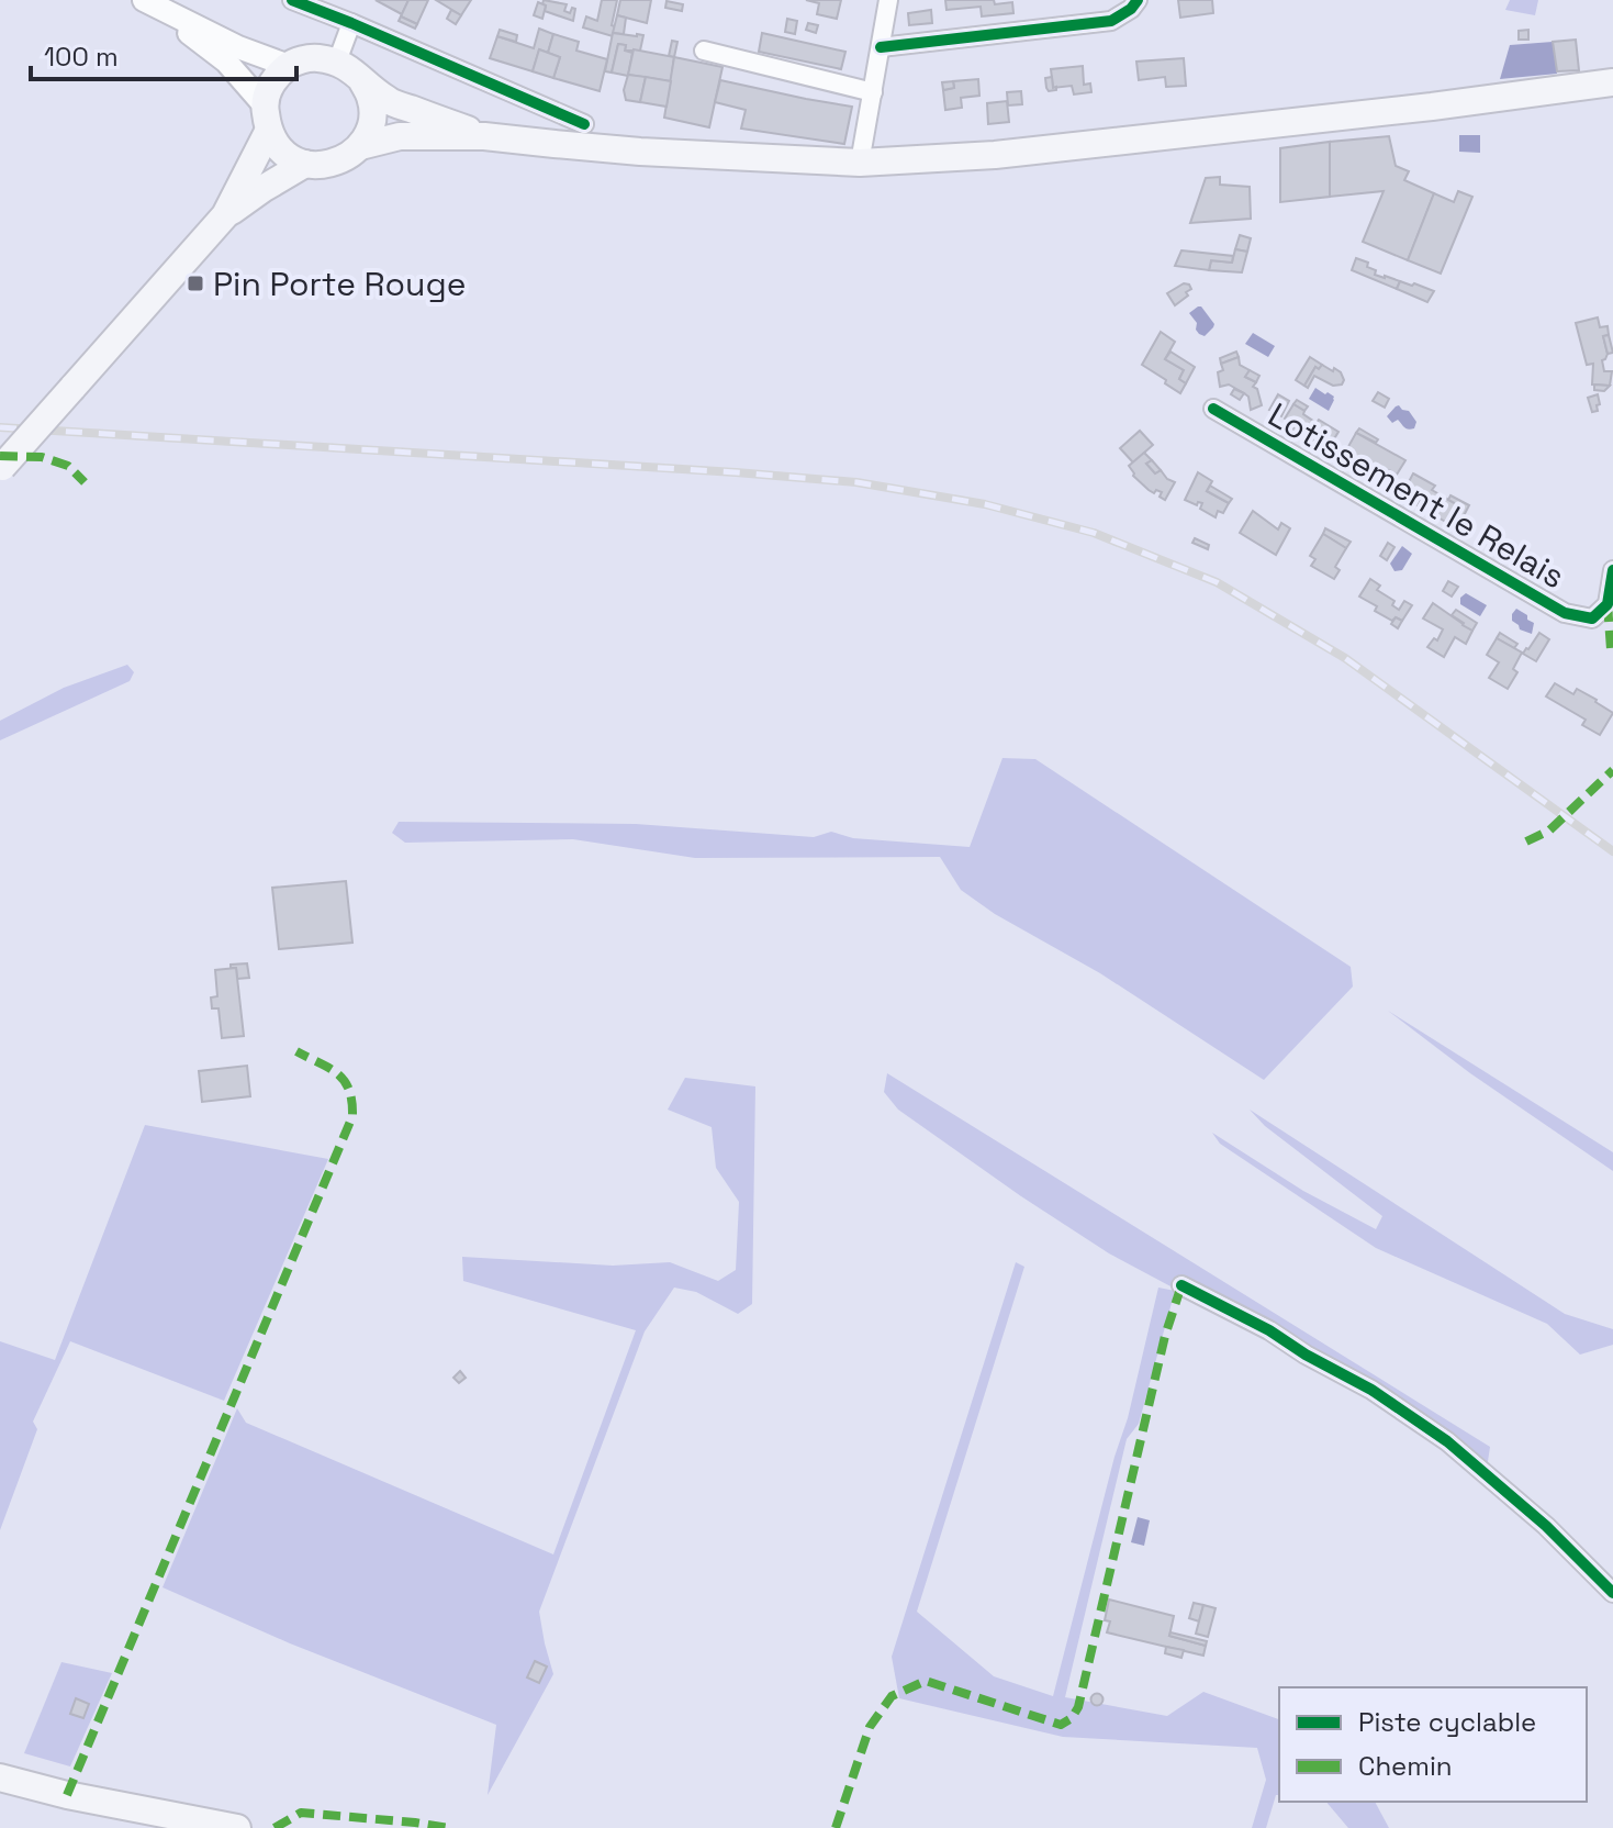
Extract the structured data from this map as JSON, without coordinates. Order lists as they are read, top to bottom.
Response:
{
  "streets": {
    "street": ["Lotissement le Relais"]
  },
  "places": {
    "transit": ["Pin Porte Rouge"]
  },
  "legend": ["Piste cyclable", "Chemin"],
  "scale_bar": "100 m"
}
